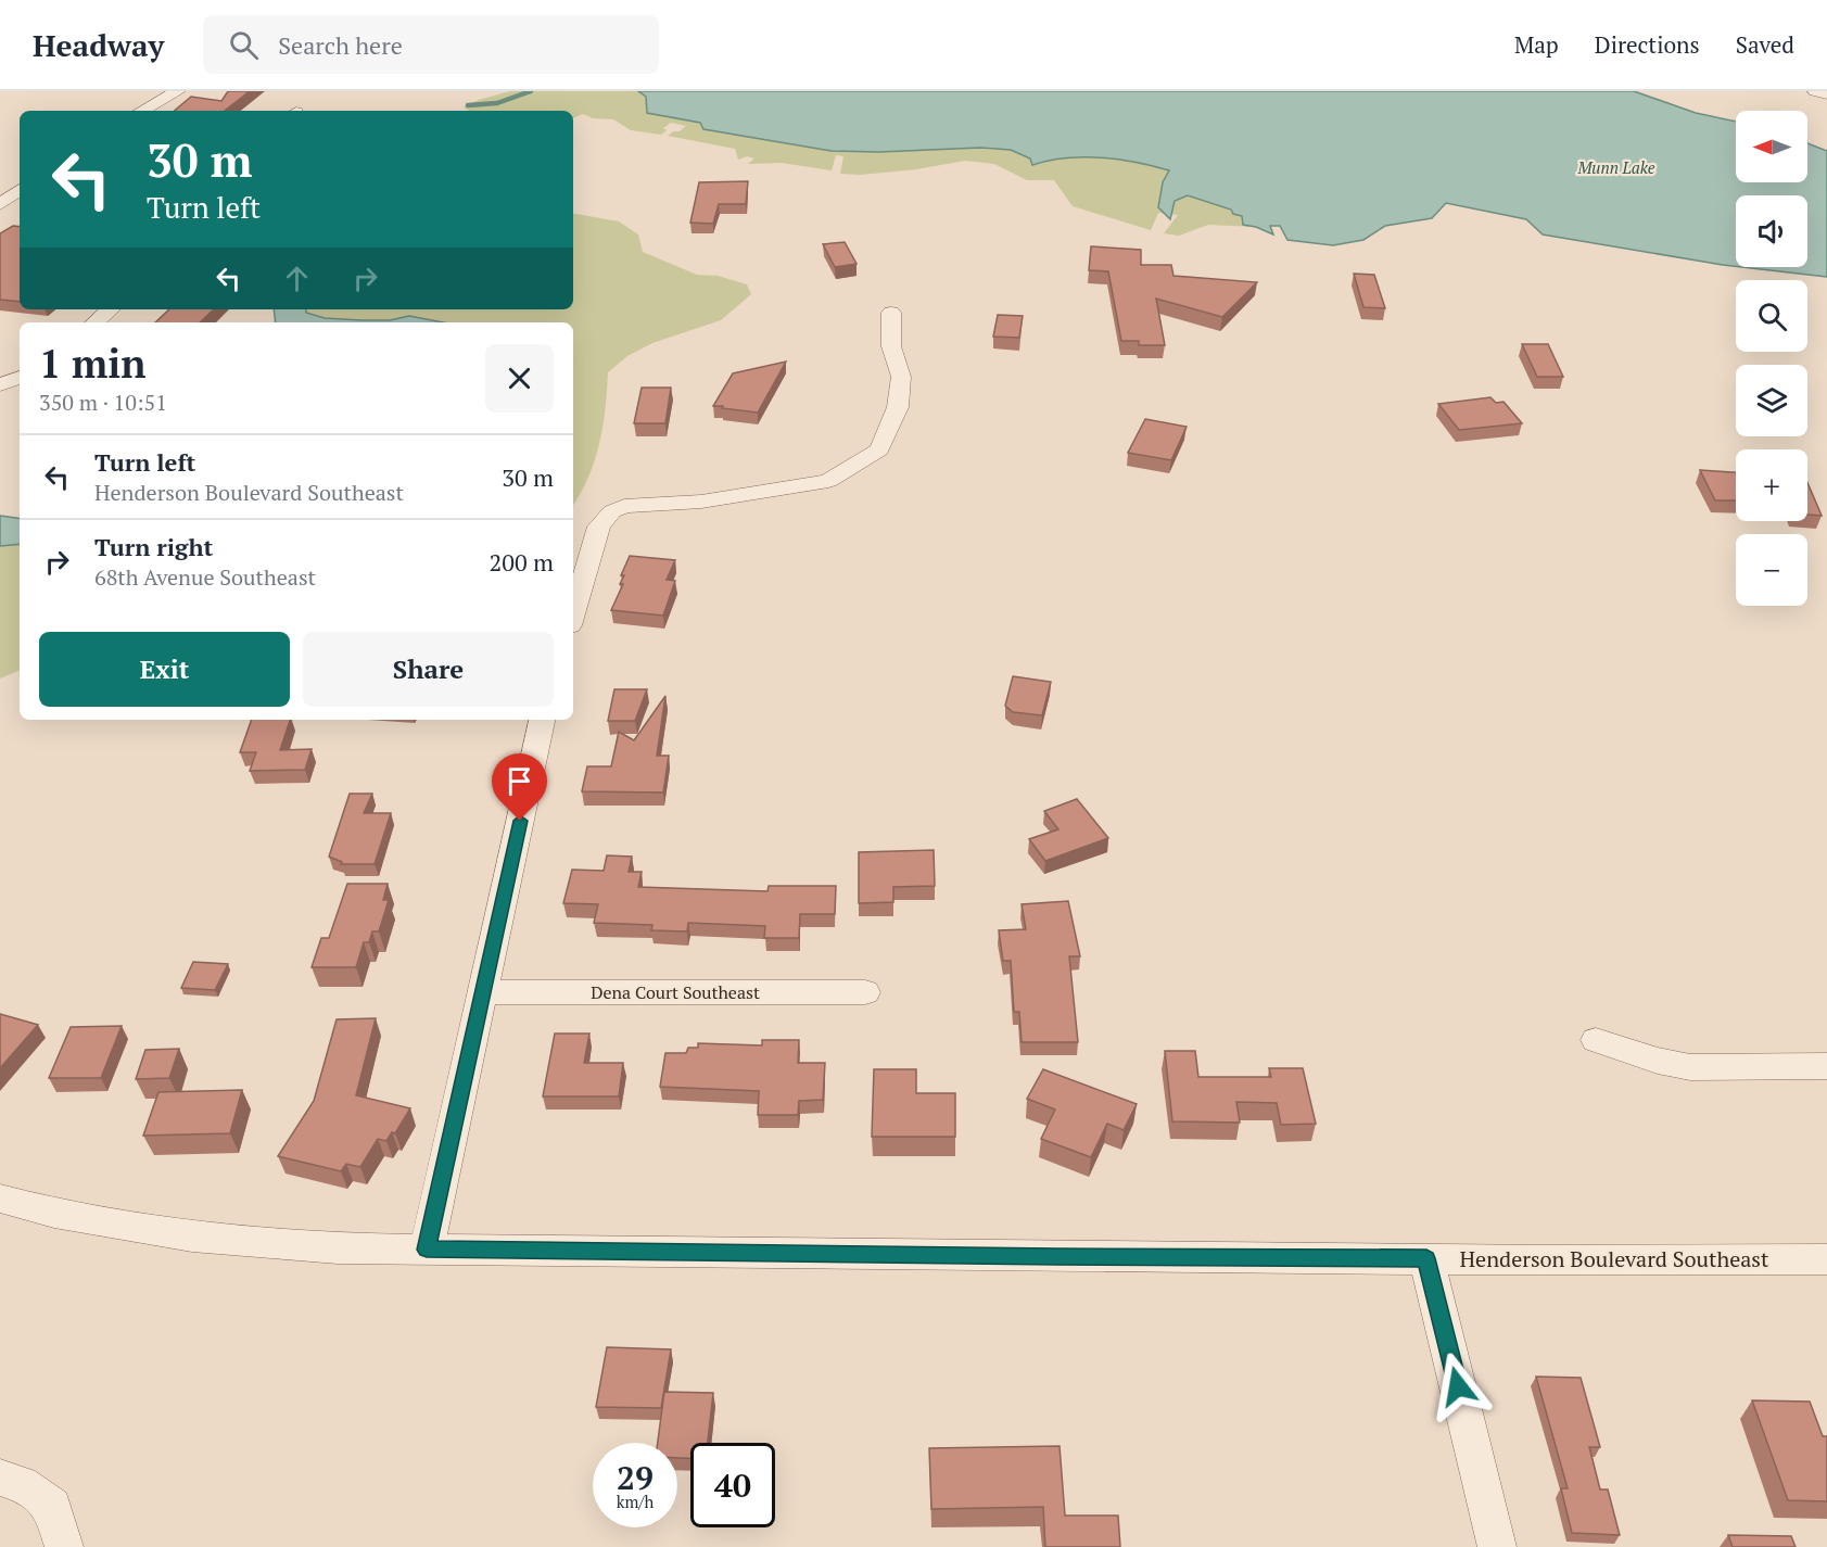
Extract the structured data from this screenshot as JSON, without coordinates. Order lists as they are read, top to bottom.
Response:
{
  "streets": {
    "street": ["Dena Court Southeast", "Henderson Boulevard Southeast"]
  },
  "water": ["Munn Lake"],
  "north": "left",
  "page": {
    "header": "Headway",
    "search": "Search here",
    "nav": ["Map", "Directions", "Saved"],
    "map_buttons": ["+", "−"],
    "turn": ["30 m", "Turn left"],
    "heading": ["1 min", "350 m · 10:51"],
    "list": [
      {
        "name": "Turn left",
        "note": "Henderson Boulevard Southeast",
        "value": "30 m"
      },
      {
        "name": "Turn right",
        "note": "68th Avenue Southeast",
        "value": "200 m"
      }
    ],
    "buttons": ["Exit", "Share"],
    "speed": "29 km/h",
    "limit": "40"
  }
}
